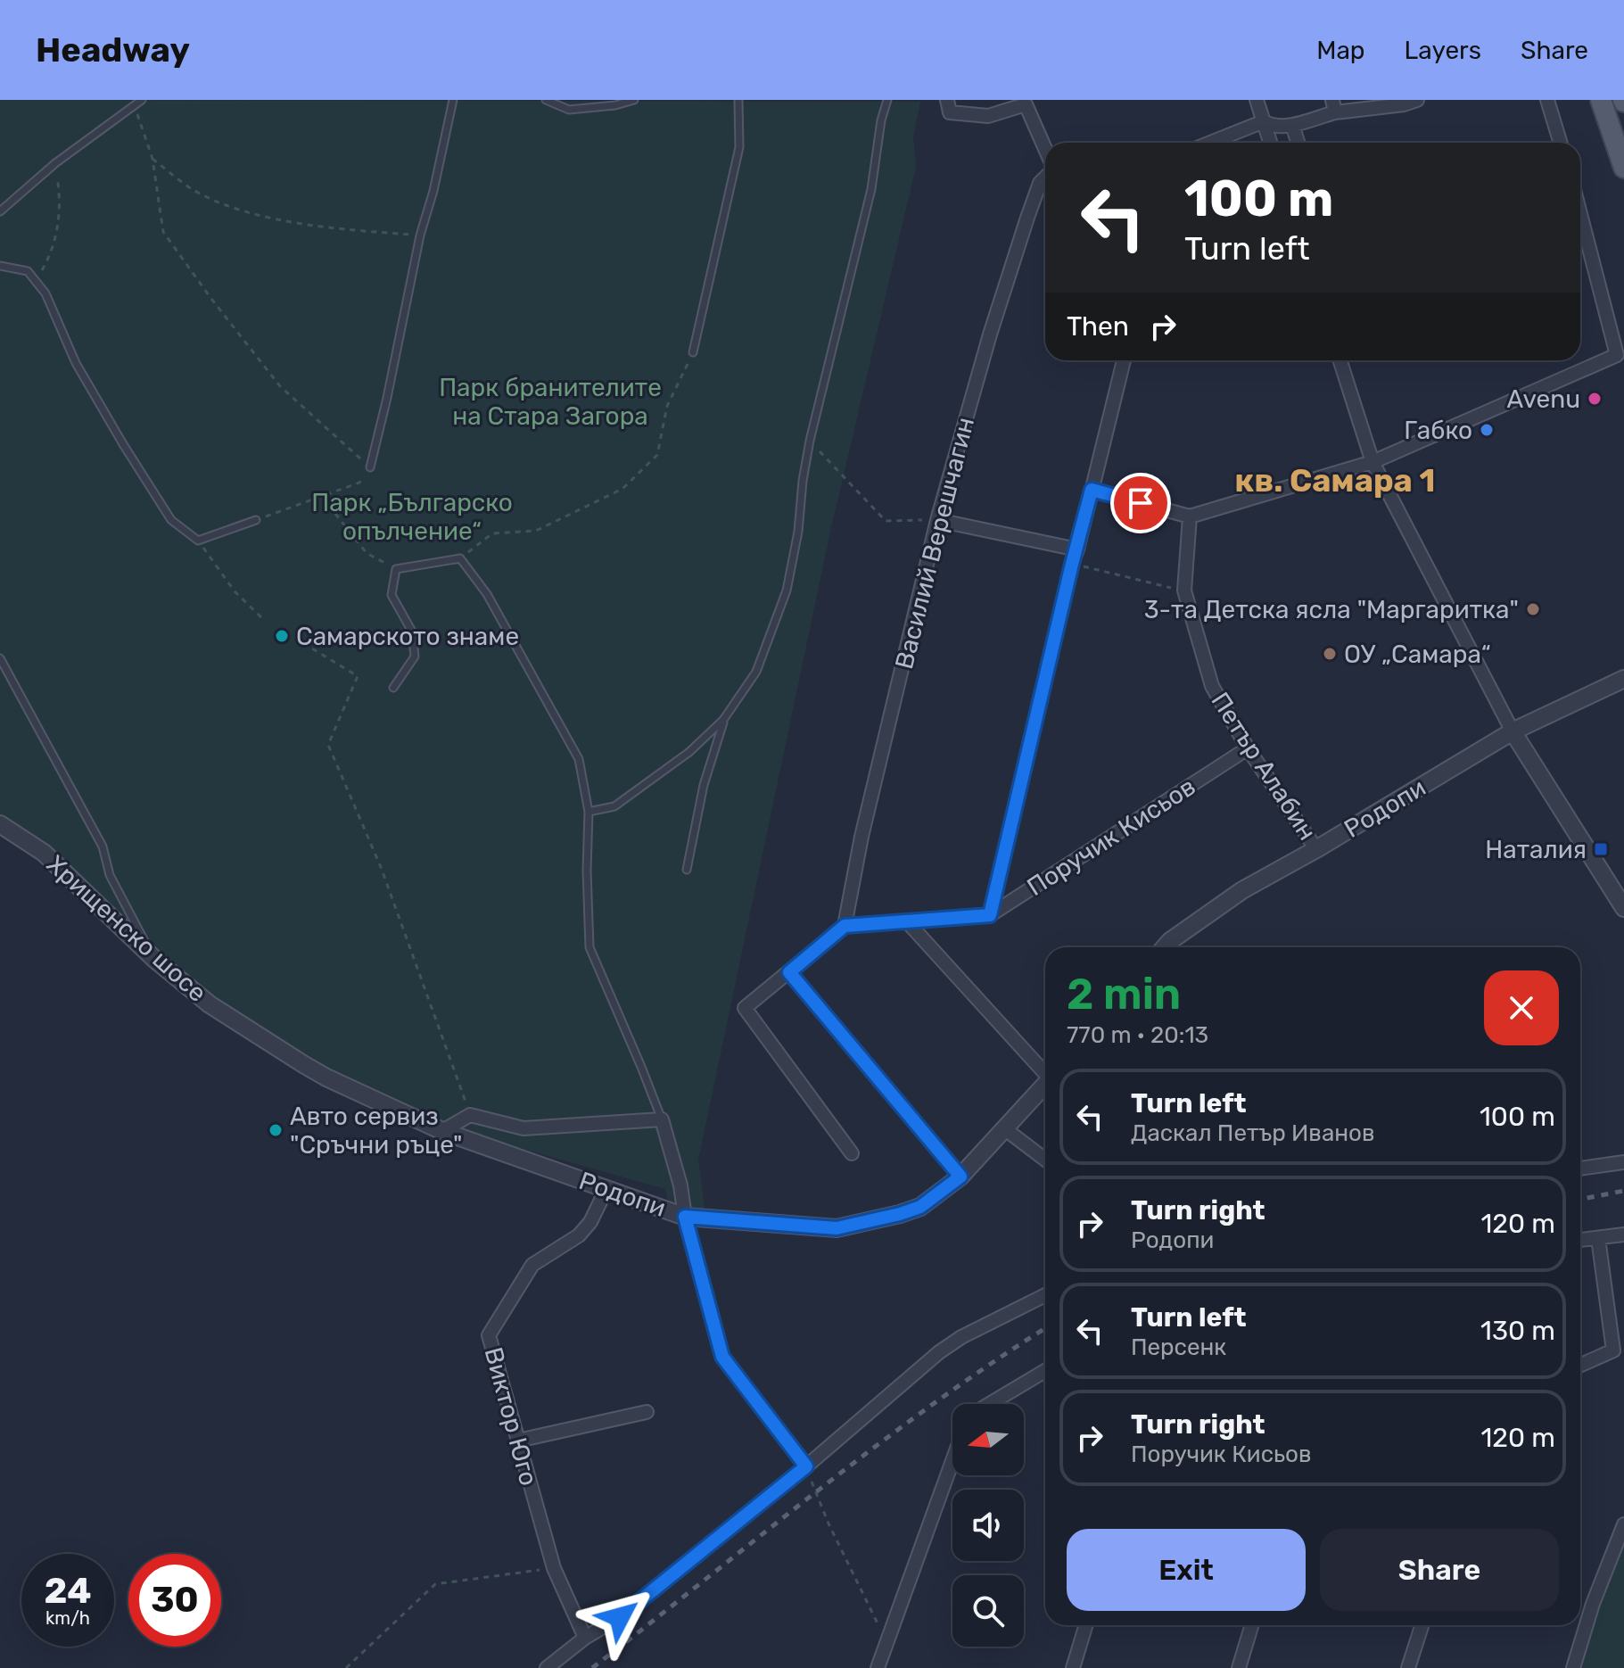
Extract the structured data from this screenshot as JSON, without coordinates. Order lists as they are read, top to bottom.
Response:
{
  "streets": {
    "street": [
      "Василий Верешчагин",
      "Петър Алабин",
      "Родопи",
      "Поручик Кисьов",
      "Хрищенско шосе",
      "Виктор Юго"
    ]
  },
  "crossings": [
    ["Василий Верешчагин", "Поручик Кисьов"],
    ["Петър Алабин", "Родопи"],
    ["Петър Алабин", "Поручик Кисьов"],
    ["Родопи", "Хрищенско шосе"],
    ["Родопи", "Виктор Юго"]
  ],
  "districts": ["кв. Самара 1"],
  "parks": ["Парк бранителите на Стара Загора", "Парк „Българско опълчение“"],
  "places": {
    "other": [
      "Avenu",
      "Габко",
      "3-та Детска ясла \"Маргаритка\"",
      "Самарското знаме",
      "ОУ „Самара“",
      "Авто сервиз \"Сръчни ръце\""
    ],
    "transit": ["Наталия"]
  },
  "north": "left",
  "page": {
    "header": "Headway",
    "nav": ["Map", "Layers", "Share"],
    "turn": ["100 m", "Turn left"],
    "then": "Then",
    "heading": ["2 min", "770 m · 20:13"],
    "list": [
      {
        "name": "Turn left",
        "note": "Даскал Петър Иванов",
        "value": "100 m"
      },
      {
        "name": "Turn right",
        "note": "Родопи",
        "value": "120 m"
      },
      {
        "name": "Turn left",
        "note": "Персенк",
        "value": "130 m"
      },
      {
        "name": "Turn right",
        "note": "Поручик Кисьов",
        "value": "120 m"
      }
    ],
    "buttons": ["Exit", "Share"],
    "speed": "24 km/h",
    "limit": "30"
  }
}
